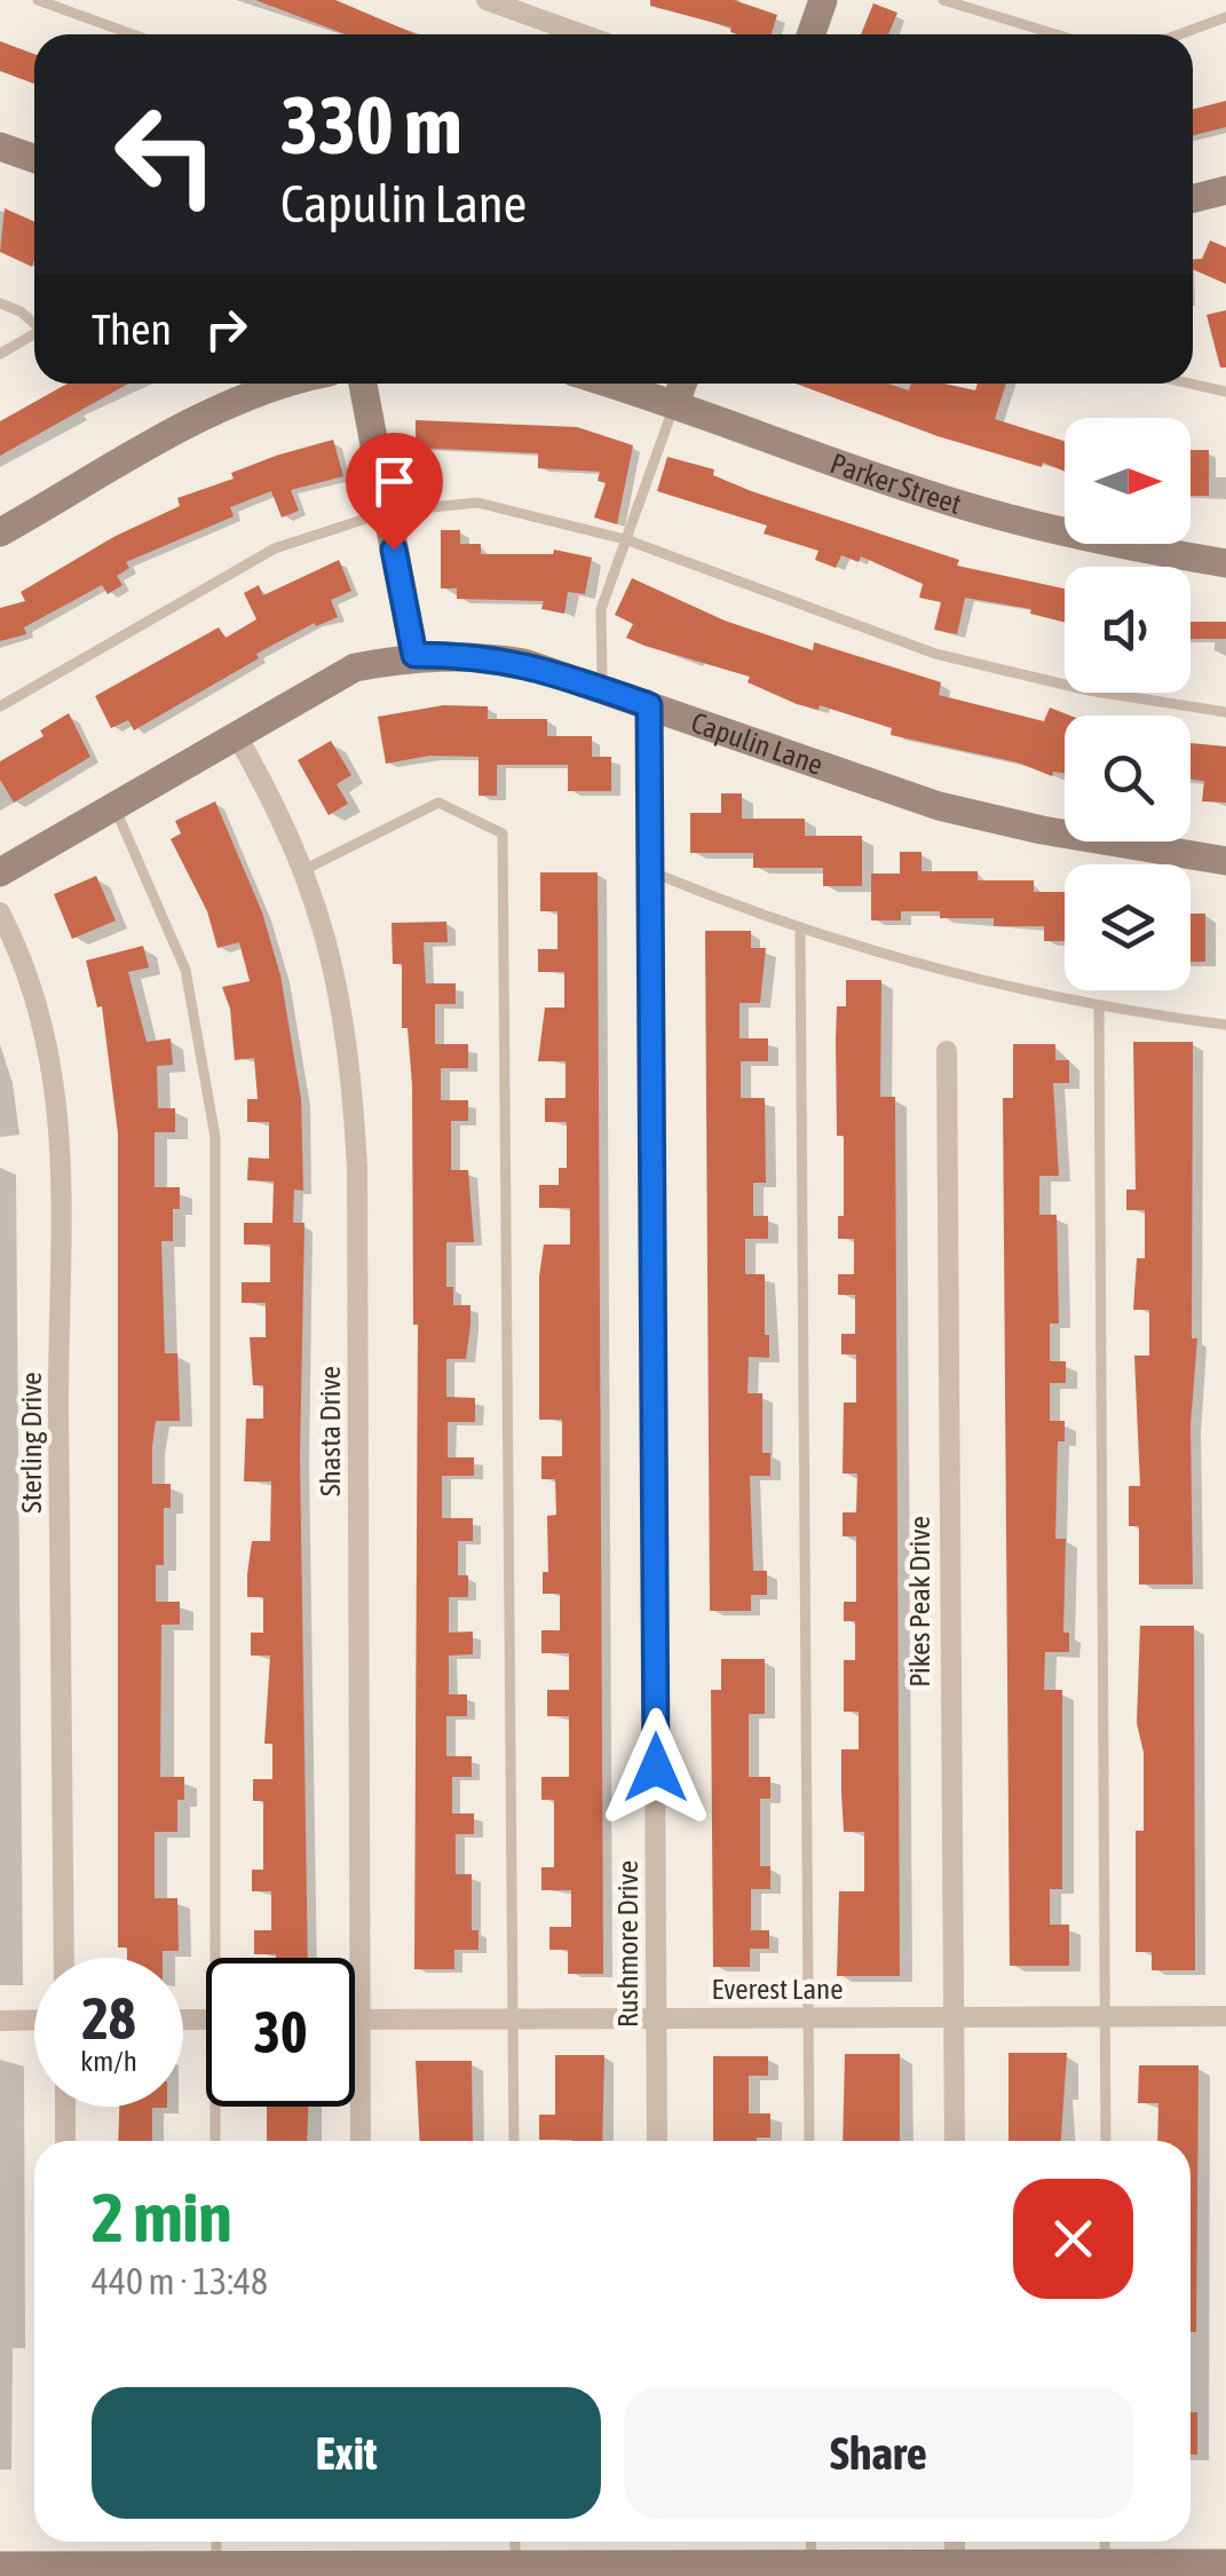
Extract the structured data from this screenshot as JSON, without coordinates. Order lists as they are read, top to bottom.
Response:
{
  "streets": {
    "main road": ["Parker Street", "Capulin Lane"],
    "street": [
      "Shasta Drive",
      "Sterling Drive",
      "Pikes Peak Drive",
      "Rushmore Drive",
      "Everest Lane"
    ]
  },
  "crossings": [
    ["Capulin Lane", "Shasta Drive"],
    ["Capulin Lane", "Rushmore Drive"],
    ["Shasta Drive", "Everest Lane"],
    ["Pikes Peak Drive", "Everest Lane"],
    ["Rushmore Drive", "Everest Lane"]
  ],
  "north": "right",
  "page": {
    "turn": ["330 m", "Capulin Lane"],
    "then": "Then",
    "speed": "28 km/h",
    "limit": "30",
    "heading": ["2 min", "440 m · 13:48"],
    "buttons": ["Exit", "Share"]
  }
}
